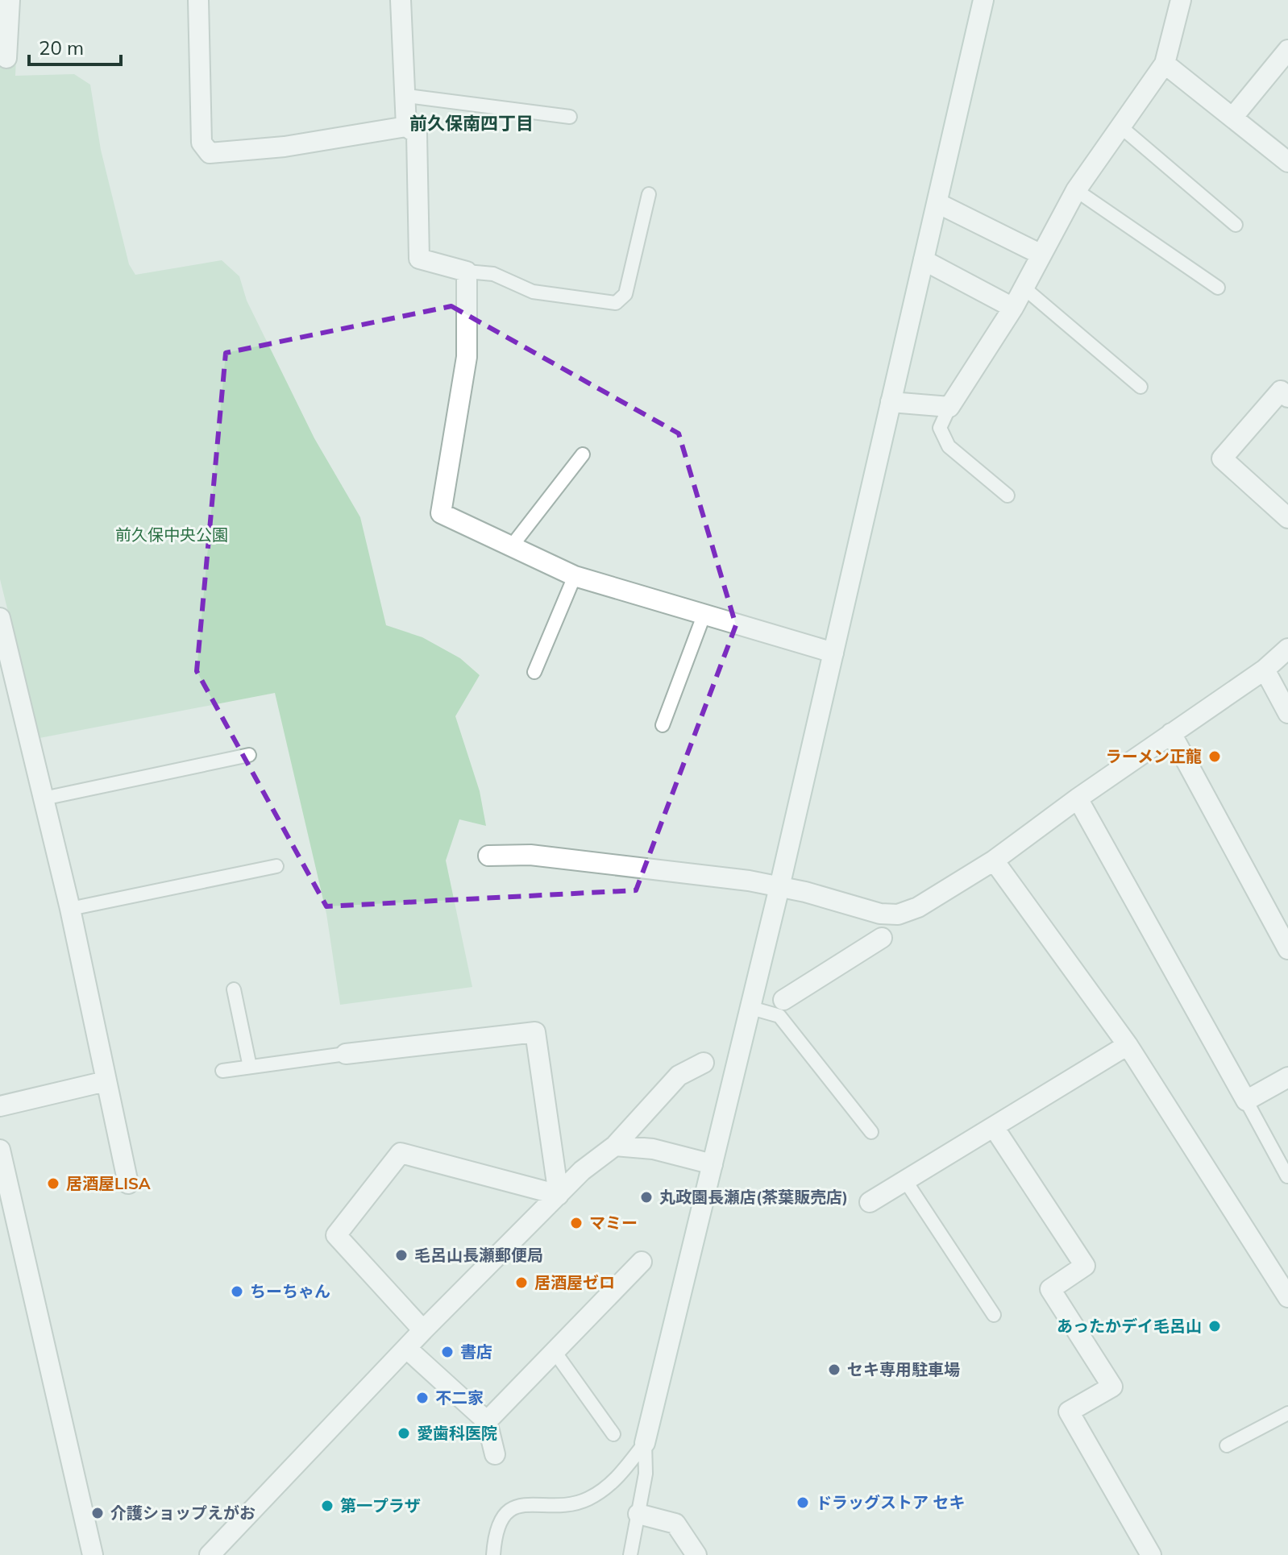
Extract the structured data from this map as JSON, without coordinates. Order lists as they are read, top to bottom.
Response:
{
  "districts": ["前久保南四丁目"],
  "parks": ["前久保中央公園"],
  "places": [
    "ラーメン正龍",
    "居酒屋LISA",
    "丸政園長瀬店(茶葉販売店)",
    "マミー",
    "毛呂山長瀬郵便局",
    "居酒屋ゼロ",
    "ちーちゃん",
    "あったかデイ毛呂山",
    "書店",
    "セキ専用駐車場",
    "不二家",
    "愛歯科医院",
    "ドラッグストア セキ",
    "第一プラザ",
    "介護ショップえがお"
  ],
  "scale_bar": "20 m"
}
